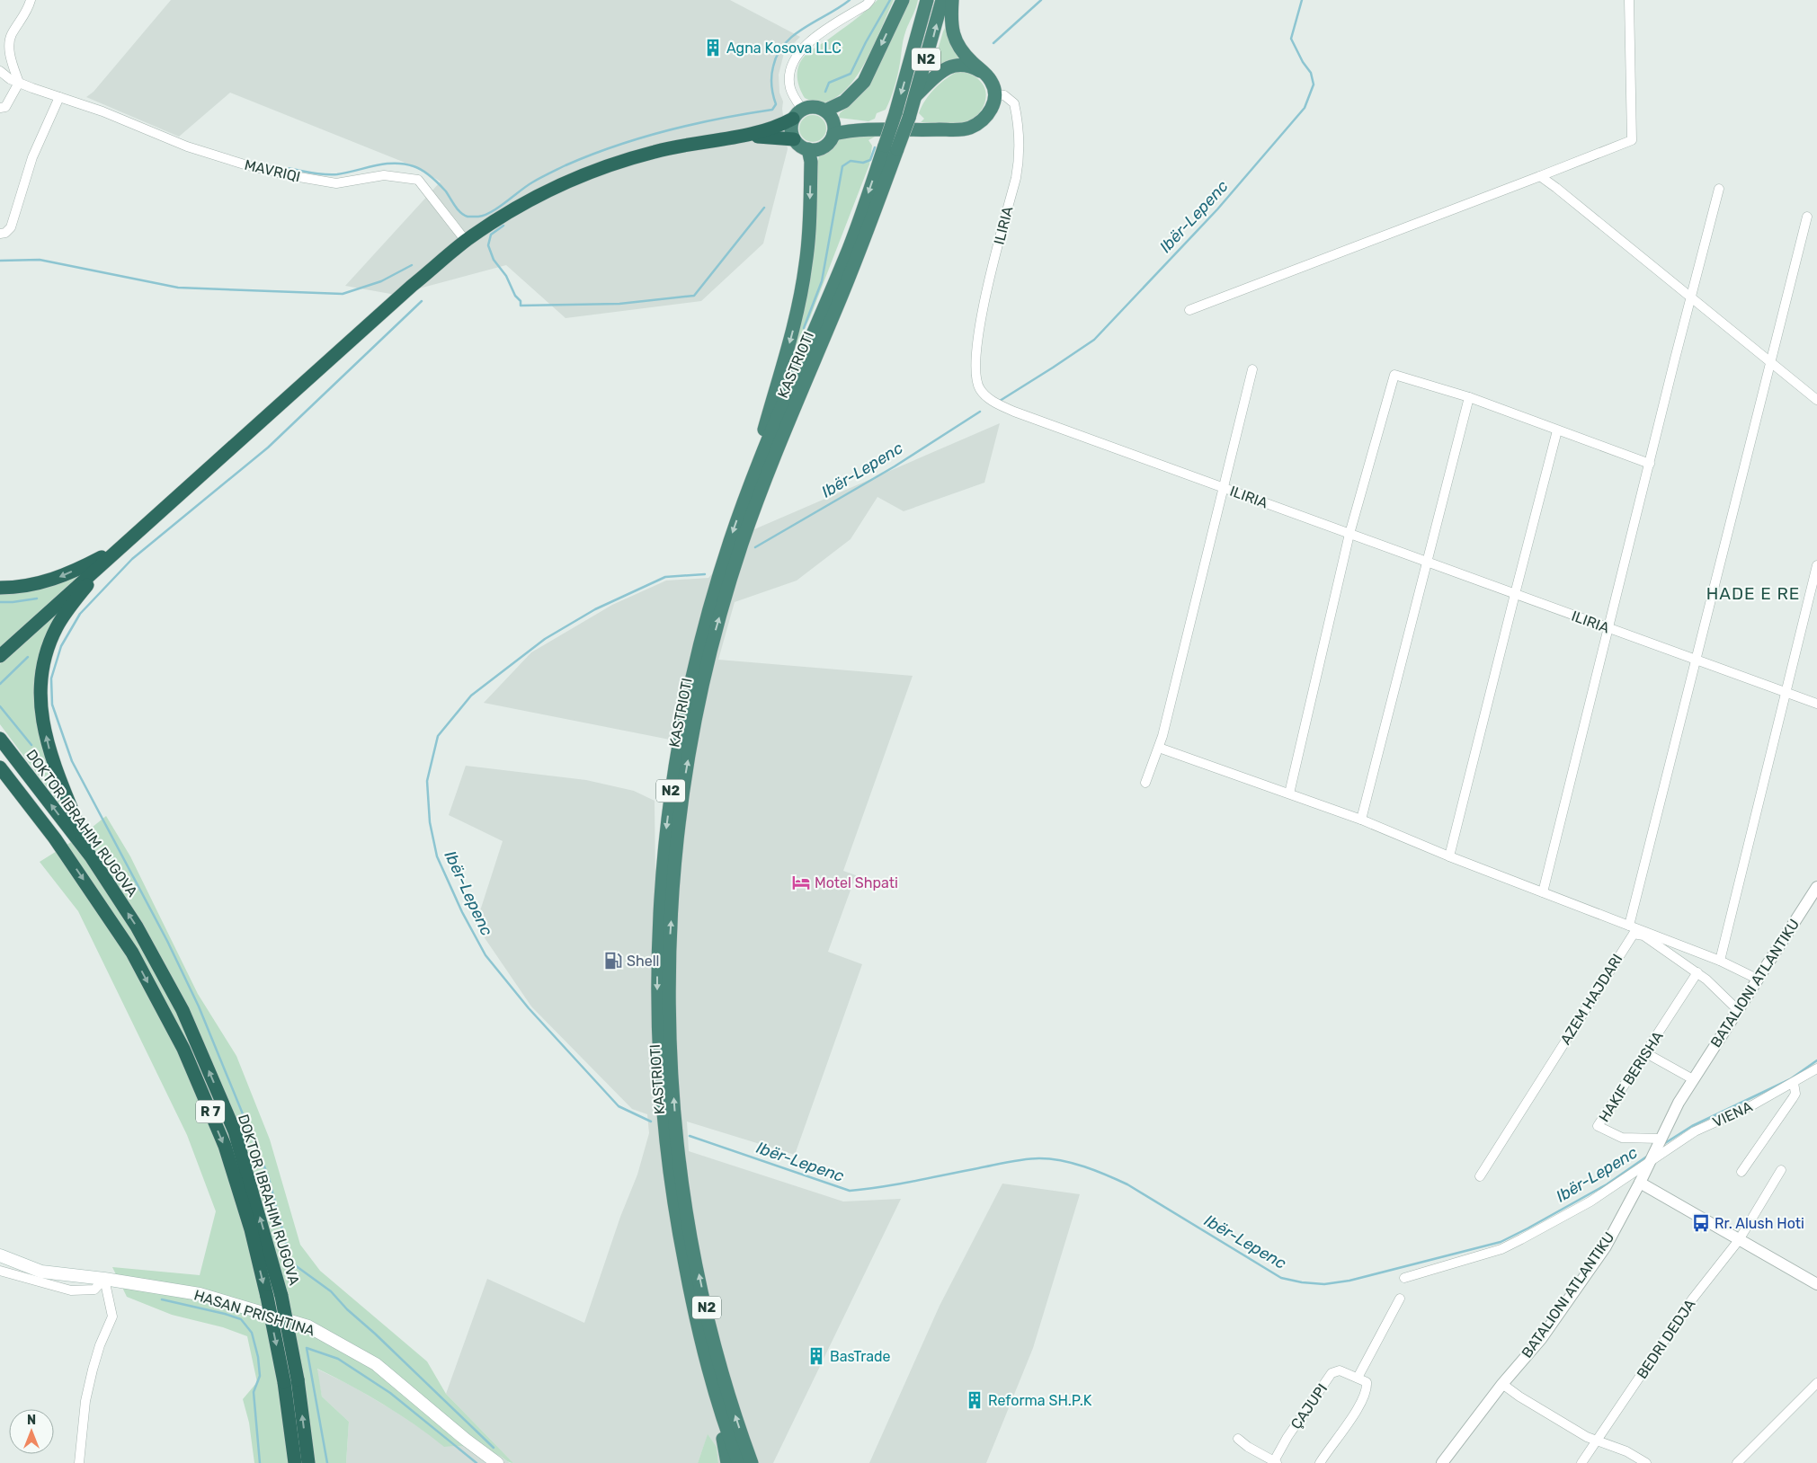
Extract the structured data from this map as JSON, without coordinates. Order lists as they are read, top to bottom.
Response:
{
  "streets": {
    "highway": [
      "N2",
      "KASTRIOTI",
      "DOKTOR IBRAHIM RUGOVA",
      "R 7"
    ],
    "main road": ["HASAN PRISHTINA"],
    "street": [
      "MAVRIQI",
      "ILIRIA",
      "BATALIONI ATLANTIKU",
      "AZEM HAJDARI",
      "HAKIF BERISHA",
      "VIENA",
      "BEDRI DEDJA",
      "ÇAJUPI"
    ]
  },
  "crossings": [
    ["BATALIONI ATLANTIKU", "AZEM HAJDARI"],
    ["BATALIONI ATLANTIKU", "HAKIF BERISHA"],
    ["BATALIONI ATLANTIKU", "VIENA"],
    ["AZEM HAJDARI", "HAKIF BERISHA"]
  ],
  "districts": ["HADE E RE"],
  "water": ["Ibër-Lepenc"],
  "places": {
    "building": ["Agna Kosova LLC", "BasTrade", "Reforma SH.P.K"],
    "hotel": ["Motel Shpati"],
    "fuel station": ["Shell"],
    "bus stop": ["Rr. Alush Hoti"]
  },
  "north": "top"
}
